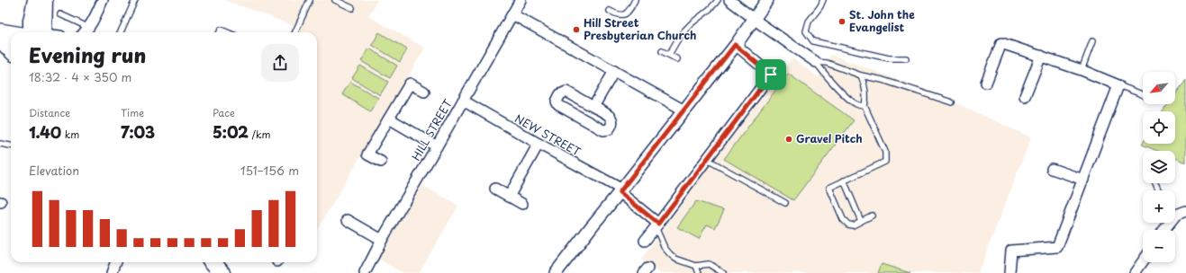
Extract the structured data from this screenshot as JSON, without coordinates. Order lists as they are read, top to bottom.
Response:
{
  "streets": {
    "street": ["HILL STREET", "NEW STREET"]
  },
  "crossings": [
    ["HILL STREET", "NEW STREET"]
  ],
  "places": ["St. John the Evangelist", "Hill Street Presbyterian Church", "Gravel Pitch"],
  "north": "bottom left",
  "page": {
    "heading": ["Evening run", "18:32 · 4 × 350 m"],
    "map_buttons": ["+", "−"],
    "stats": [
      ["Distance", "1.40 km"],
      ["Time", "7:03"],
      ["Pace", "5:02 /km"]
    ],
    "chart": ["Elevation", "151–156 m"]
  }
}
